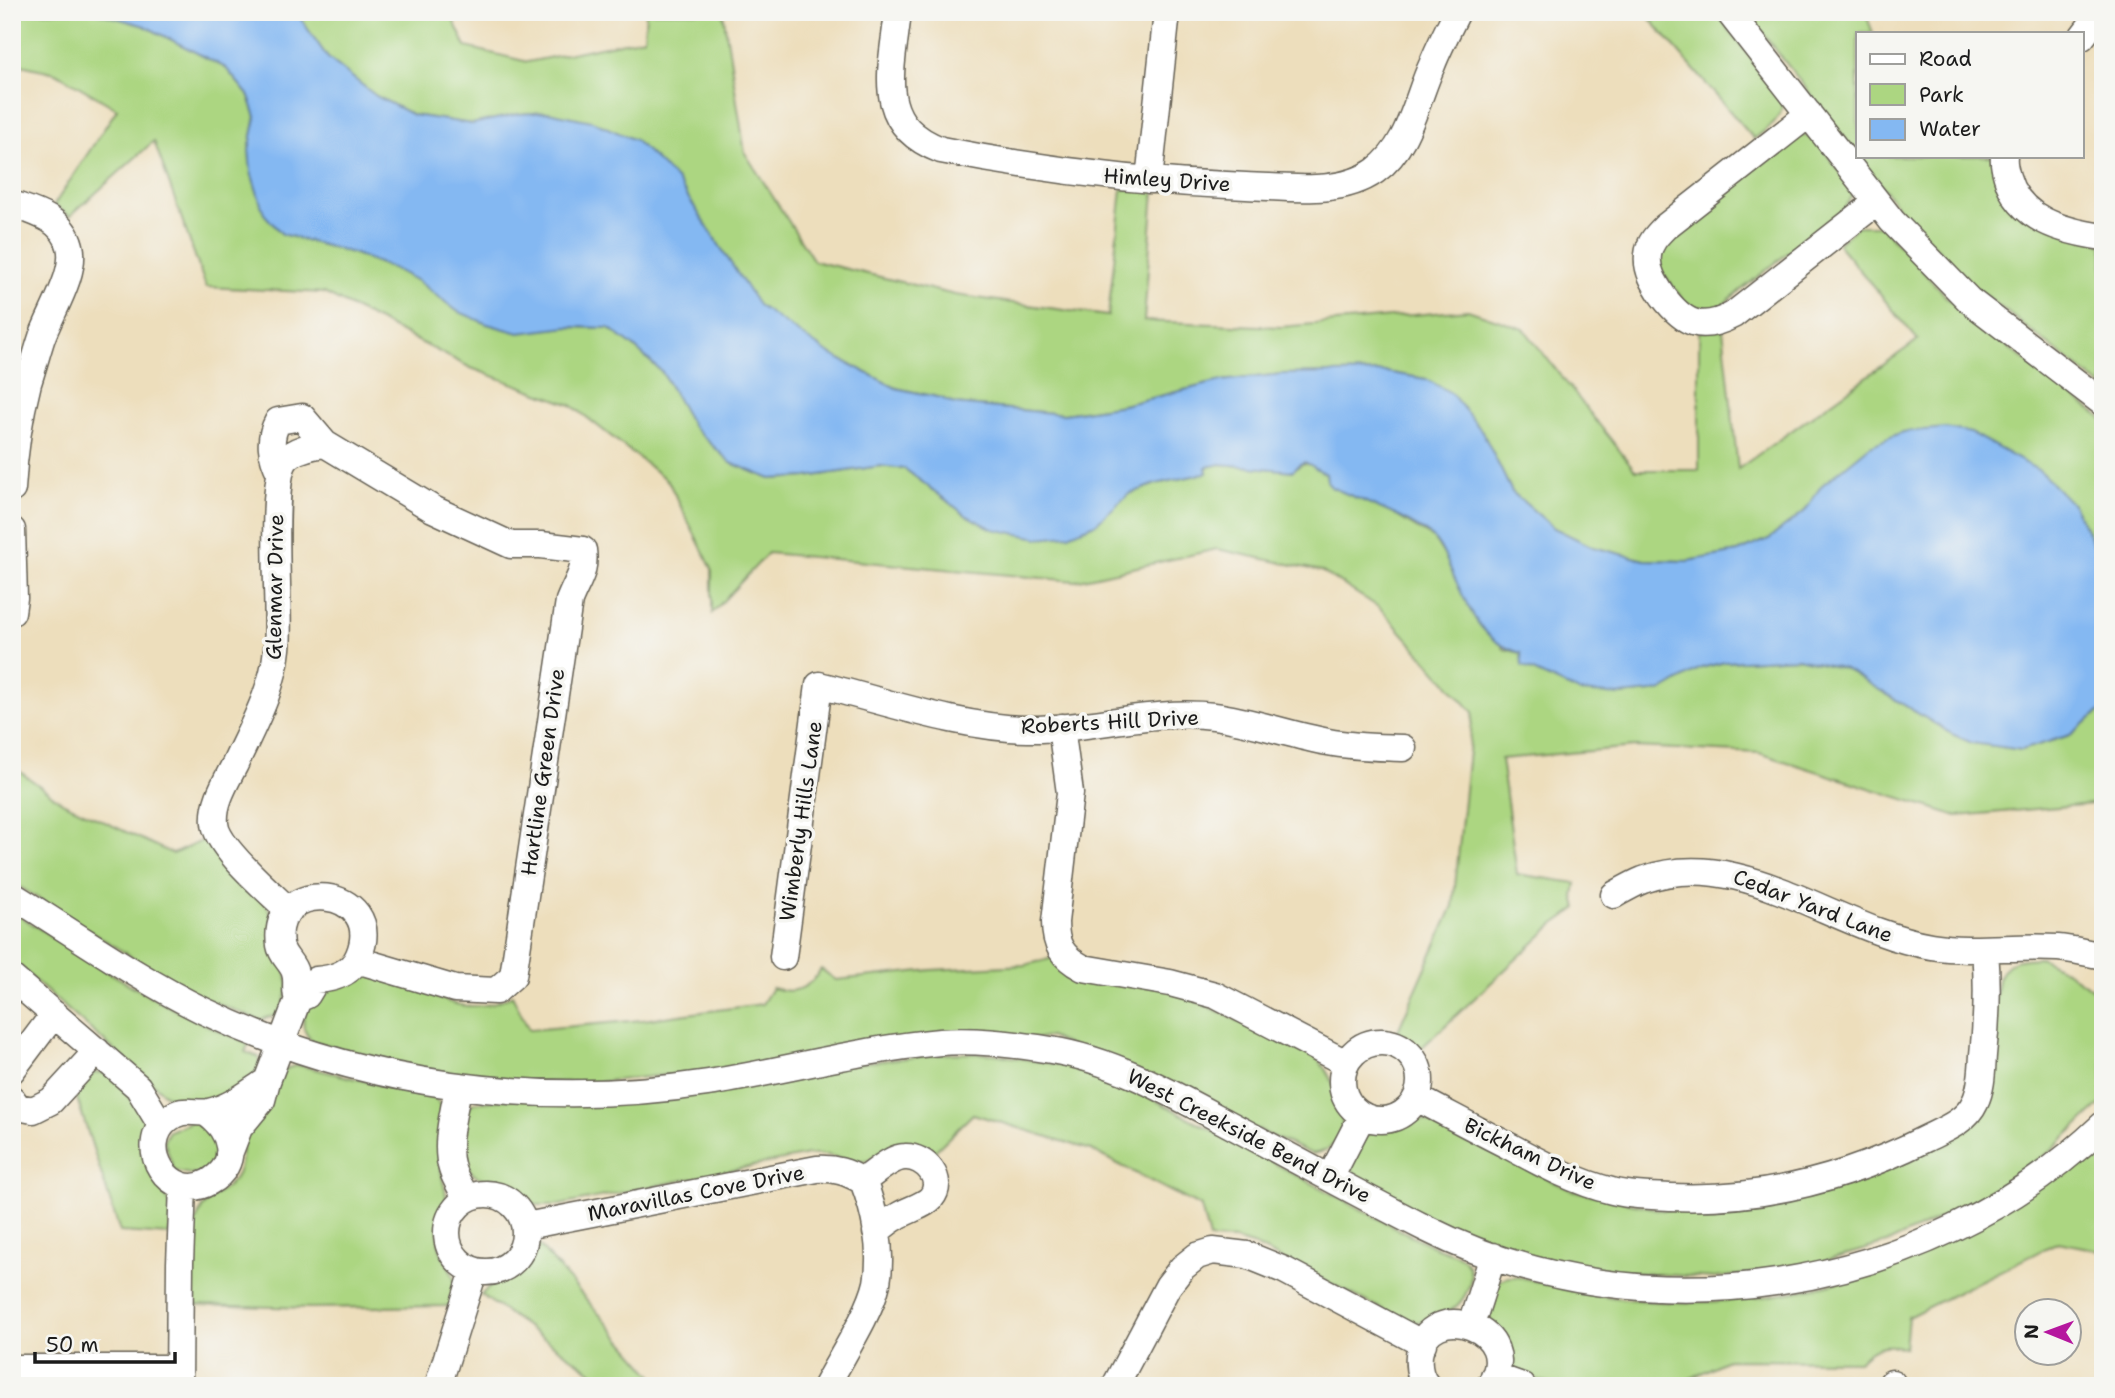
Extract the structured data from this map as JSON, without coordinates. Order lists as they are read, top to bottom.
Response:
{
  "streets": {
    "street": [
      "Himley Drive",
      "Glenmar Drive",
      "Roberts Hill Drive",
      "Hartline Green Drive",
      "Wimberly Hills Lane",
      "Cedar Yard Lane",
      "West Creekside Bend Drive",
      "Bickham Drive",
      "Maravillas Cove Drive"
    ]
  },
  "crossings": [
    ["Glenmar Drive", "Hartline Green Drive"],
    ["Roberts Hill Drive", "Wimberly Hills Lane"],
    ["Cedar Yard Lane", "Bickham Drive"]
  ],
  "legend": ["Road", "Park", "Water"],
  "scale_bar": "50 m",
  "north": "left"
}
